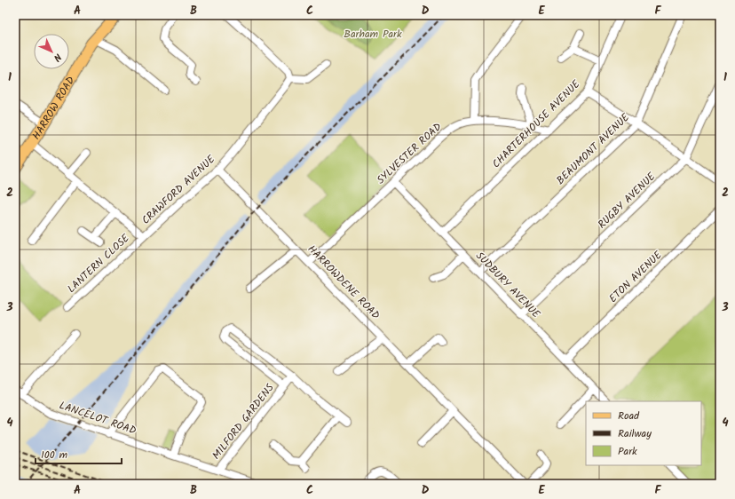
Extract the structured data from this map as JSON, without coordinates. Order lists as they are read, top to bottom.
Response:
{
  "streets": {
    "main road": ["HARROW ROAD"],
    "street": [
      "CHARTERHOUSE AVENUE",
      "BEAUMONT AVENUE",
      "SYLVESTER ROAD",
      "CRAWFORD AVENUE",
      "RUGBY AVENUE",
      "LANTERN CLOSE",
      "ETON AVENUE",
      "HARROWDENE ROAD",
      "SUDBURY AVENUE",
      "LANCELOT ROAD",
      "MILFORD GARDENS"
    ]
  },
  "crossings": [
    ["HARROW ROAD", "CRAWFORD AVENUE"],
    ["CHARTERHOUSE AVENUE", "SYLVESTER ROAD"],
    ["CHARTERHOUSE AVENUE", "SUDBURY AVENUE"],
    ["BEAUMONT AVENUE", "SUDBURY AVENUE"],
    ["SYLVESTER ROAD", "HARROWDENE ROAD"],
    ["SYLVESTER ROAD", "SUDBURY AVENUE"],
    ["CRAWFORD AVENUE", "LANTERN CLOSE"],
    ["CRAWFORD AVENUE", "HARROWDENE ROAD"],
    ["RUGBY AVENUE", "SUDBURY AVENUE"],
    ["ETON AVENUE", "SUDBURY AVENUE"],
    ["LANCELOT ROAD", "MILFORD GARDENS"]
  ],
  "parks": ["Barham Park"],
  "legend": ["Road", "Railway", "Park"],
  "scale_bar": "100 m",
  "north": "bottom right",
  "grid": {
    "columns": [
      "A",
      "B",
      "C",
      "D",
      "E",
      "F"
    ],
    "rows": [
      "1",
      "2",
      "3",
      "4"
    ]
  }
}
